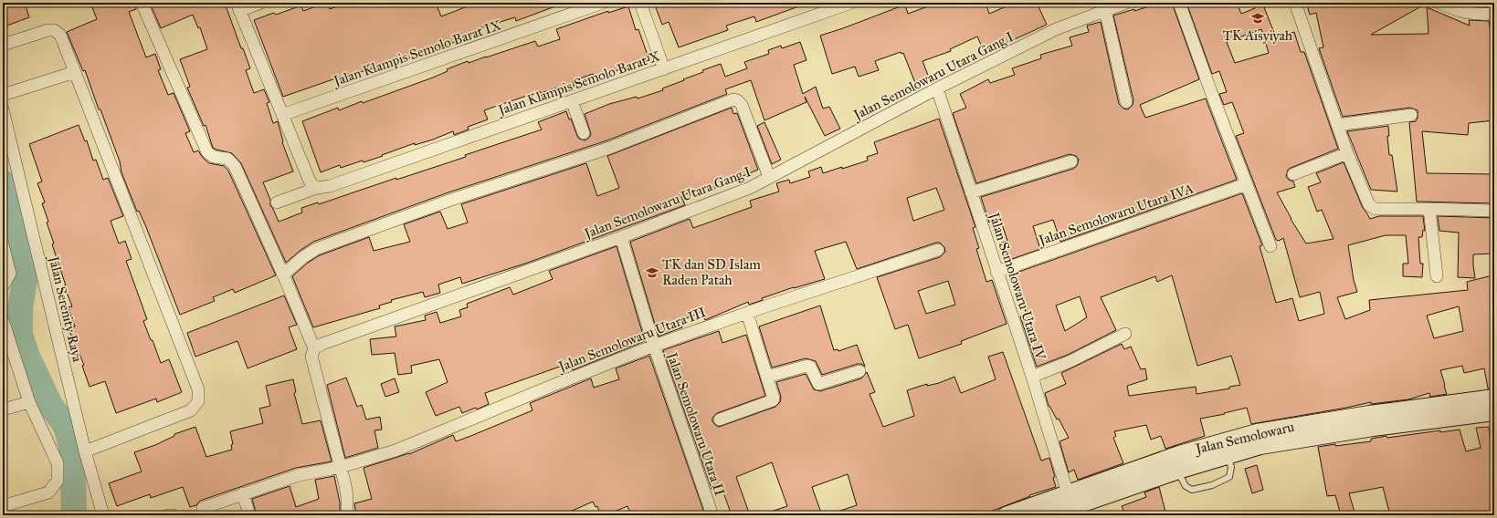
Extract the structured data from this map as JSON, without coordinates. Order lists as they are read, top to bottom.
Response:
{
  "streets": {
    "main road": ["Jalan Semolowaru"],
    "street": [
      "Jalan Klampis Semolo Barat IX",
      "Jalan Semolowaru Utara Gang I",
      "Jalan Klampis Semolo Barat X",
      "Jalan Semolowaru Utara IVA",
      "Jalan Semolowaru Utara IV",
      "Jalan Serenity Raya",
      "Jalan Semolowaru Utara III",
      "Jalan Semolowaru Utara II"
    ]
  },
  "crossings": [
    ["Jalan Semolowaru Utara Gang I", "Jalan Semolowaru Utara IV"],
    ["Jalan Semolowaru Utara Gang I", "Jalan Semolowaru Utara II"],
    ["Jalan Semolowaru Utara IVA", "Jalan Semolowaru Utara IV"],
    ["Jalan Semolowaru Utara IV", "Jalan Semolowaru"],
    ["Jalan Semolowaru Utara III", "Jalan Semolowaru Utara II"]
  ],
  "places": {
    "school or university": ["TK Aisyiyah", "TK dan SD Islam Raden Patah"]
  }
}
